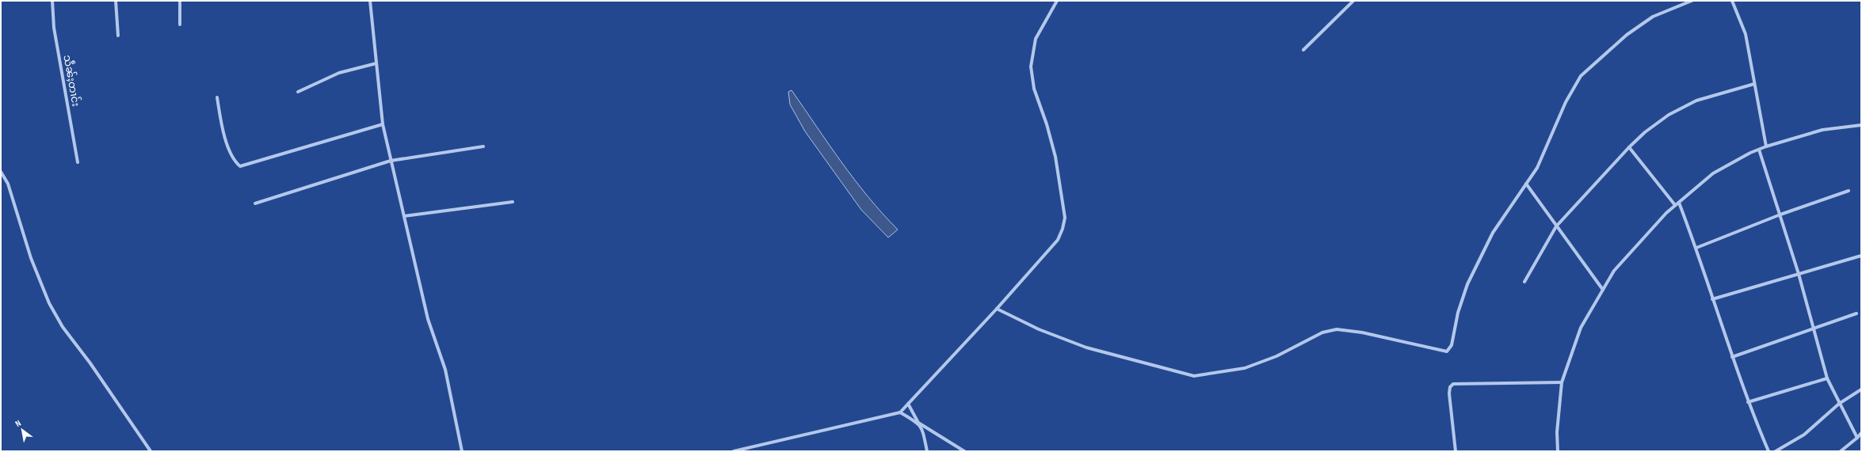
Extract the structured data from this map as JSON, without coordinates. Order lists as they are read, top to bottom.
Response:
{
  "streets": {
    "street": ["သဵၼ်ႈတၢင်း"]
  },
  "north": "top left"
}
